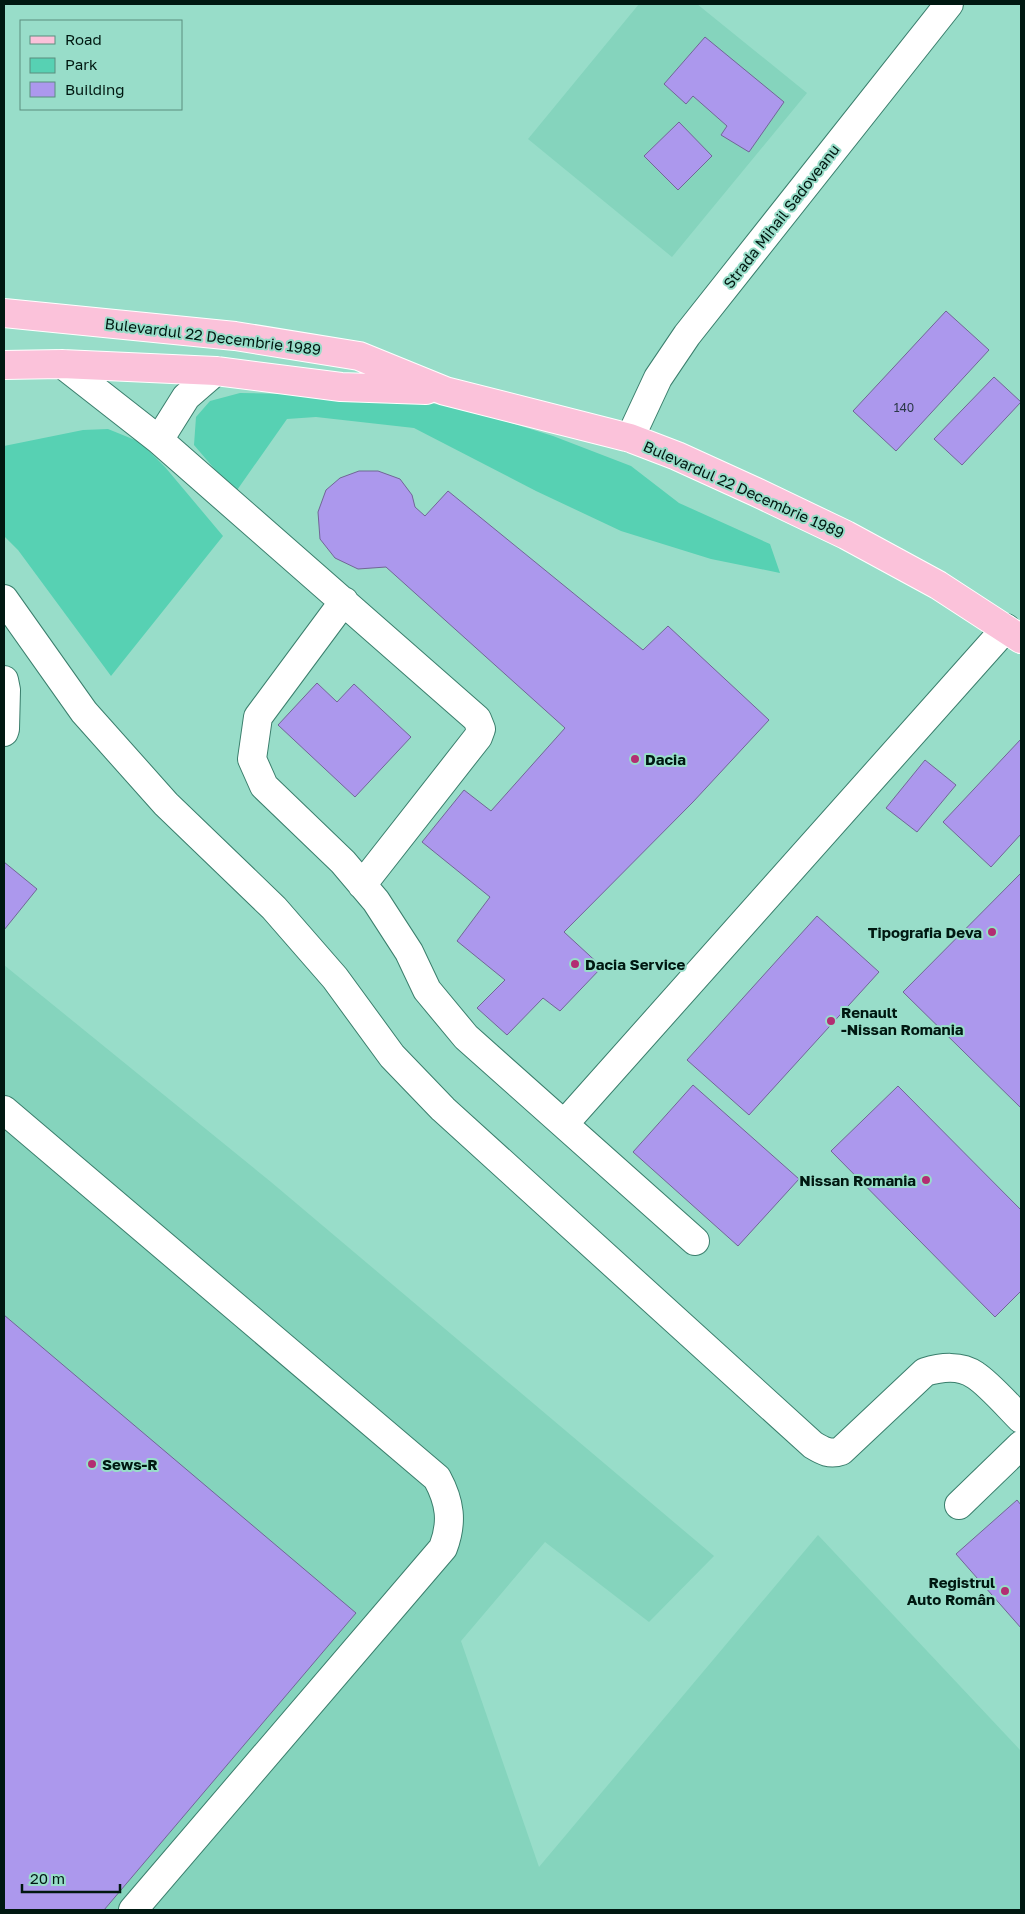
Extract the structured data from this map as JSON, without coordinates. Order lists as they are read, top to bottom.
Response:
{
  "streets": {
    "main road": ["Bulevardul 22 Decembrie 1989"],
    "street": ["Strada Mihail Sadoveanu"]
  },
  "crossings": [
    ["Strada Mihail Sadoveanu", "Bulevardul 22 Decembrie 1989"]
  ],
  "places": [
    "Dacia",
    "Tipografia Deva",
    "Dacia Service",
    "Renault -Nissan Romania",
    "Nissan Romania",
    "Sews-R",
    "Registrul Auto Român"
  ],
  "house_numbers": ["140"],
  "legend": ["Road", "Park", "Building"],
  "scale_bar": "20 m"
}
